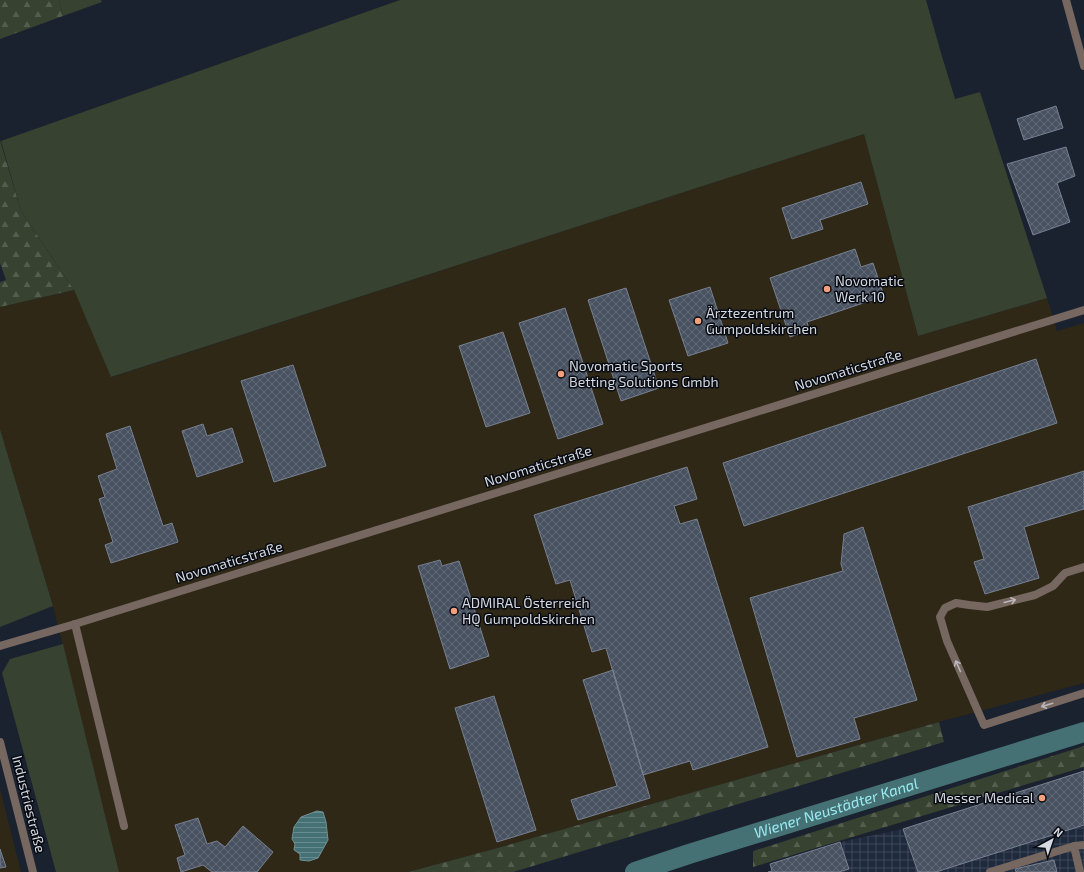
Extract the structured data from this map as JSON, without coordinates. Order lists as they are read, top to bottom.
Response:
{
  "streets": {
    "street": ["Novomaticstraße", "Industriestraße"]
  },
  "water": ["Wiener Neustädter Kanal"],
  "places": [
    "Novomatic Werk 10",
    "Ärztezentrum Gumpoldskirchen",
    "Novomatic Sports Betting Solutions Gmbh",
    "ADMIRAL Österreich HQ Gumpoldskirchen",
    "Messer Medical"
  ],
  "north": "top right"
}
